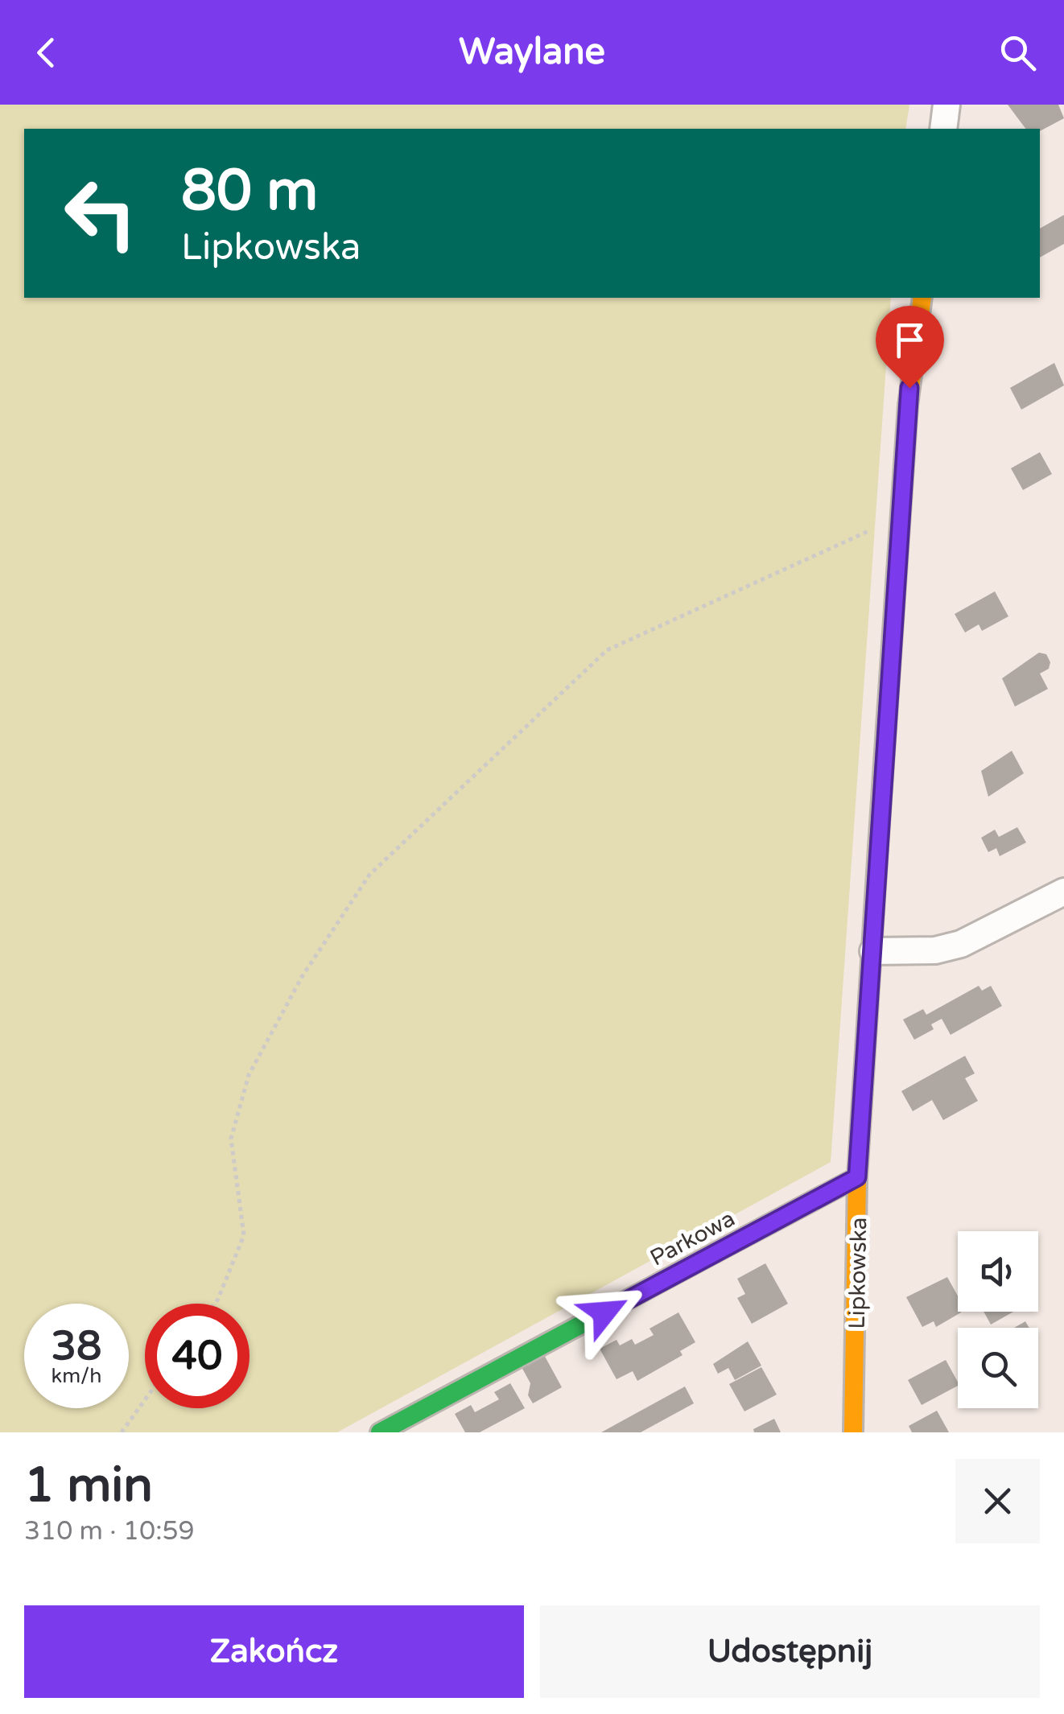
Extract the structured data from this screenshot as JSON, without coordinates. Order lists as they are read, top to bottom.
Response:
{
  "streets": {
    "street": ["Parkowa", "Lipkowska"]
  },
  "crossings": [
    ["Parkowa", "Lipkowska"]
  ],
  "page": {
    "header": "Waylane",
    "turn": ["80 m", "Lipkowska"],
    "speed": "38 km/h",
    "limit": "40",
    "heading": ["1 min", "310 m · 10:59"],
    "buttons": ["Zakończ", "Udostępnij"]
  }
}
